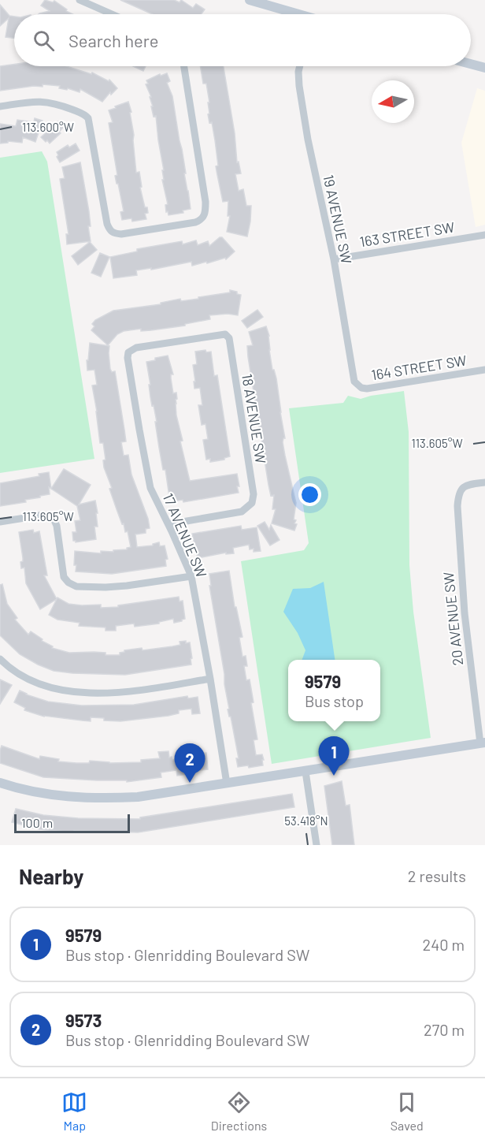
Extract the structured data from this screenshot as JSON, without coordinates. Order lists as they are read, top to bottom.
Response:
{
  "streets": {
    "street": [
      "19 AVENUE SW",
      "163 STREET SW",
      "164 STREET SW",
      "18 AVENUE SW",
      "17 AVENUE SW",
      "20 AVENUE SW"
    ]
  },
  "crossings": [
    ["19 AVENUE SW", "163 STREET SW"],
    ["19 AVENUE SW", "164 STREET SW"],
    ["18 AVENUE SW", "17 AVENUE SW"]
  ],
  "scale_bar": "100 m",
  "north": "left",
  "page": {
    "search": "Search here",
    "popup": ["9579", "Bus stop"],
    "pins": ["1", "2"],
    "scale": "100 m",
    "heading": ["Nearby", "2 results"],
    "list": [
      {
        "mark": "1",
        "name": "9579",
        "note": "Bus stop · Glenridding Boulevard SW",
        "value": "240 m"
      },
      {
        "mark": "2",
        "name": "9573",
        "note": "Bus stop · Glenridding Boulevard SW",
        "value": "270 m"
      }
    ],
    "nav": ["Map", "Directions", "Saved"]
  },
  "coordinates": ["113.600°W", "113.605°W", "53.418°N"]
}
